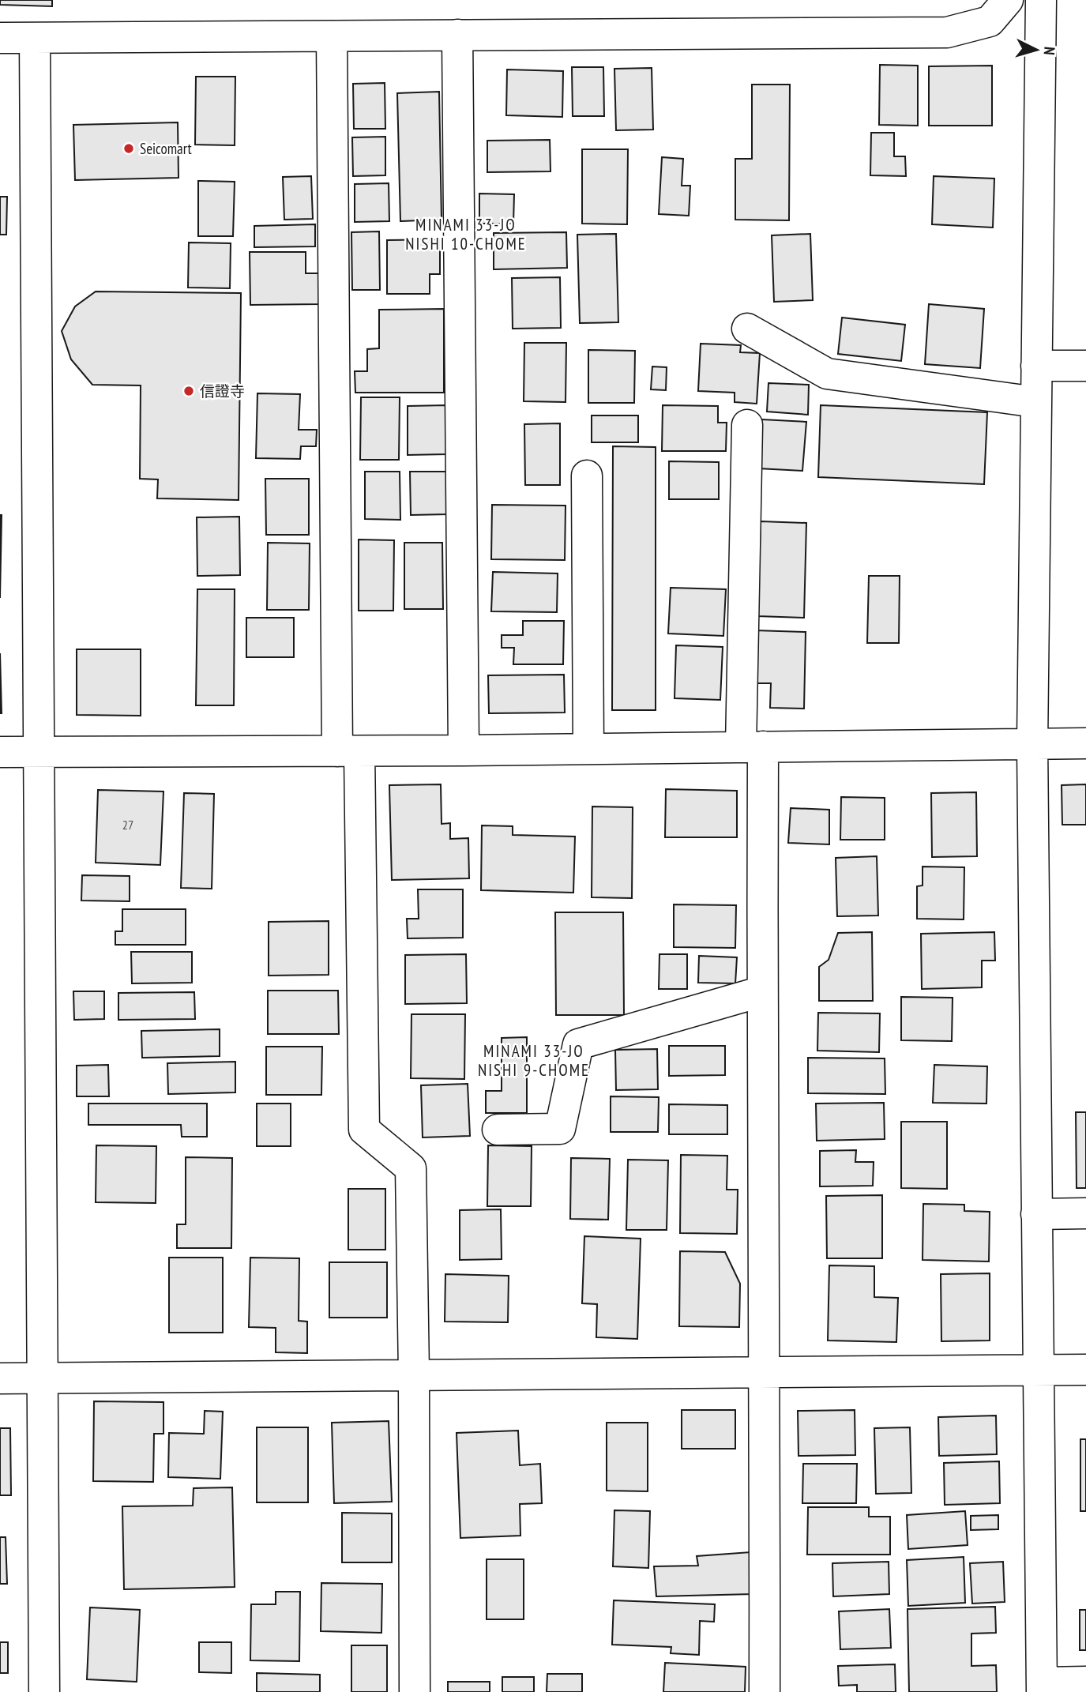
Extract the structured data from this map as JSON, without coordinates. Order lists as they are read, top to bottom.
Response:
{
  "districts": ["MINAMI 33-JO NISHI 10-CHOME", "MINAMI 33-JO NISHI 9-CHOME"],
  "places": ["Seicomart", "信證寺"],
  "house_numbers": ["27"],
  "north": "right"
}
